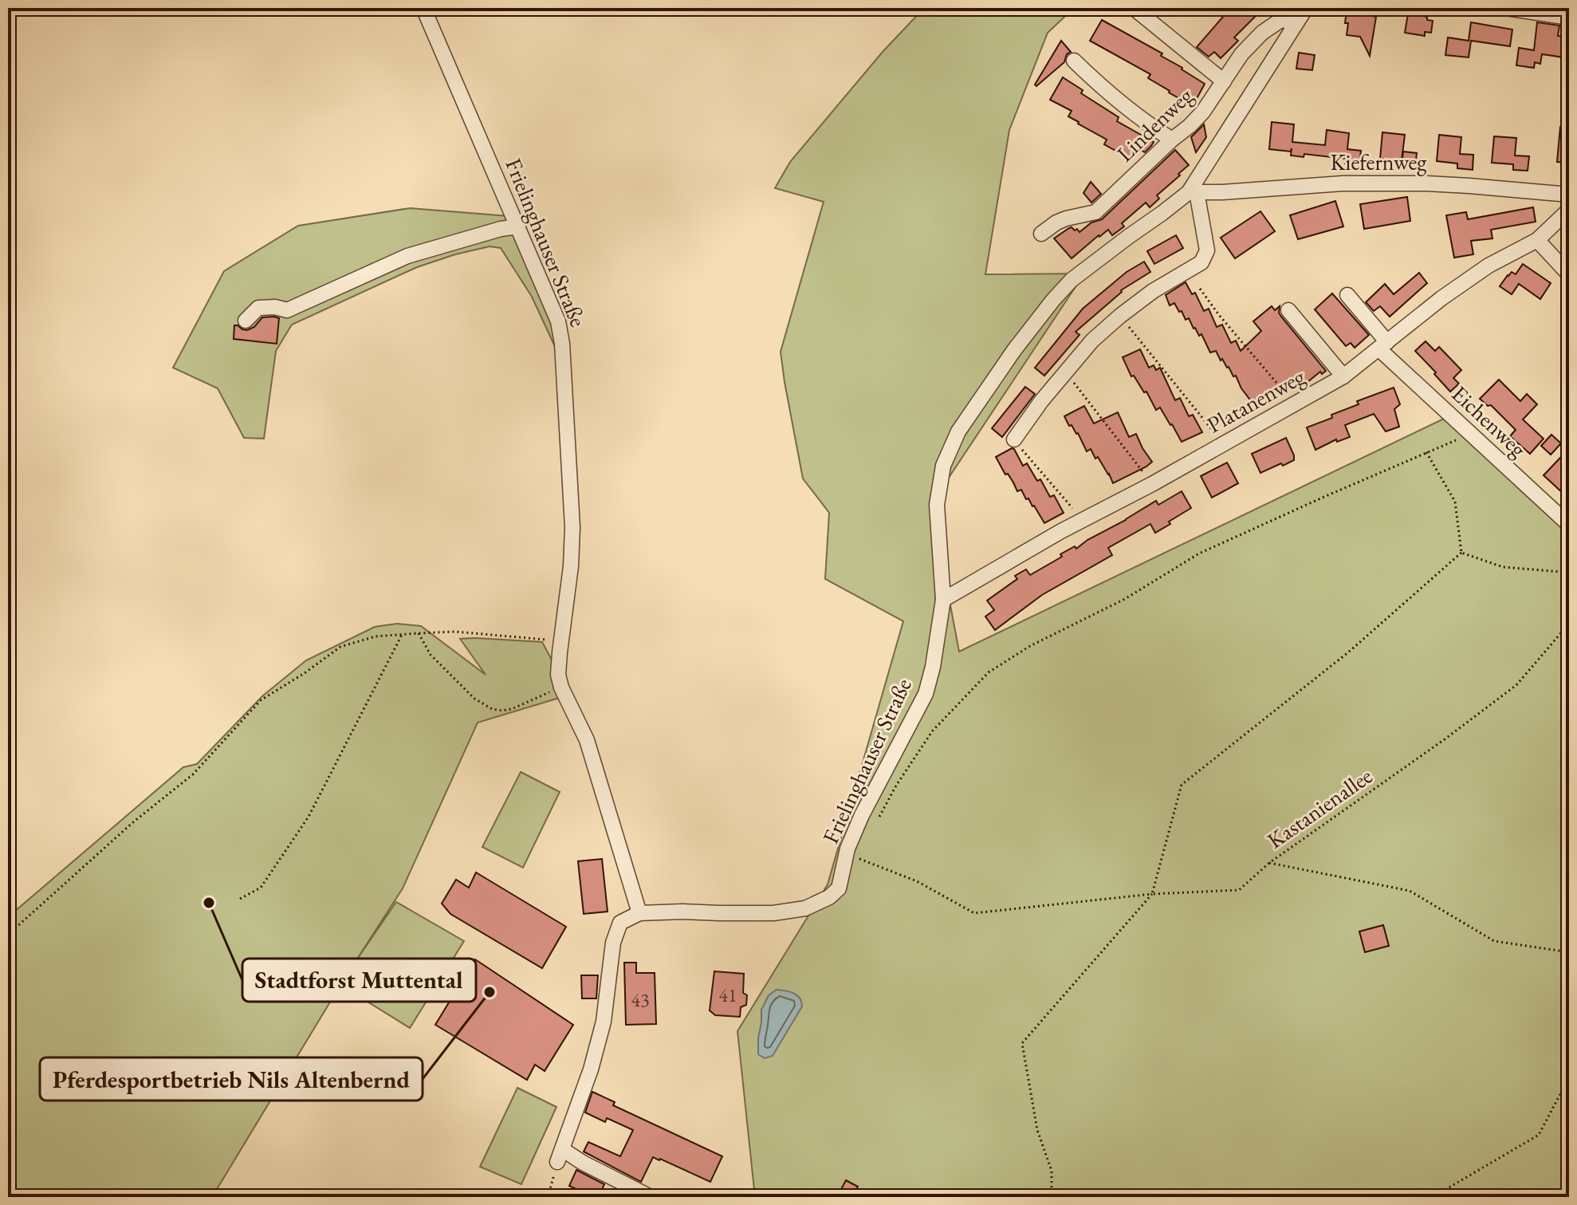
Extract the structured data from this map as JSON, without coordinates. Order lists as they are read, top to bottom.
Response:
{
  "streets": {
    "street": [
      "Lindenweg",
      "Kiefernweg",
      "Frielinghauser Straße",
      "Platanenweg",
      "Eichenweg"
    ],
    "path": ["Kastanienallee"]
  },
  "crossings": [
    ["Lindenweg", "Frielinghauser Straße"],
    ["Kiefernweg", "Frielinghauser Straße"],
    ["Frielinghauser Straße", "Platanenweg"],
    ["Platanenweg", "Eichenweg"]
  ],
  "places": ["Stadtforst Muttental", "Pferdesportbetrieb Nils Altenbernd"],
  "house_numbers": ["41", "43"]
}
